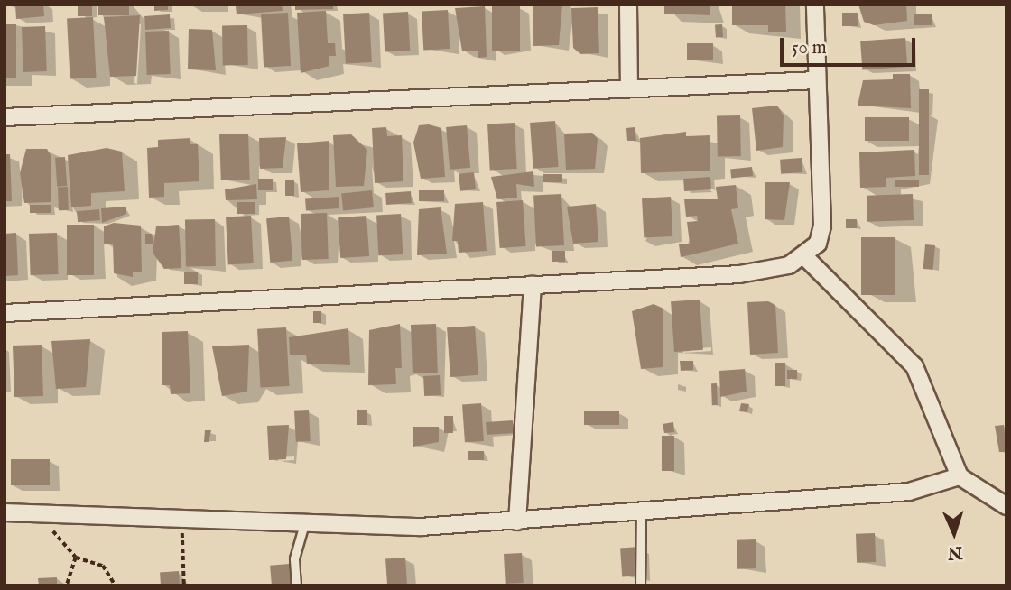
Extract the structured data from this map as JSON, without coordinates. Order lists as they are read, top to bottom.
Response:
{
  "scale_bar": "50 m",
  "north": "bottom"
}
